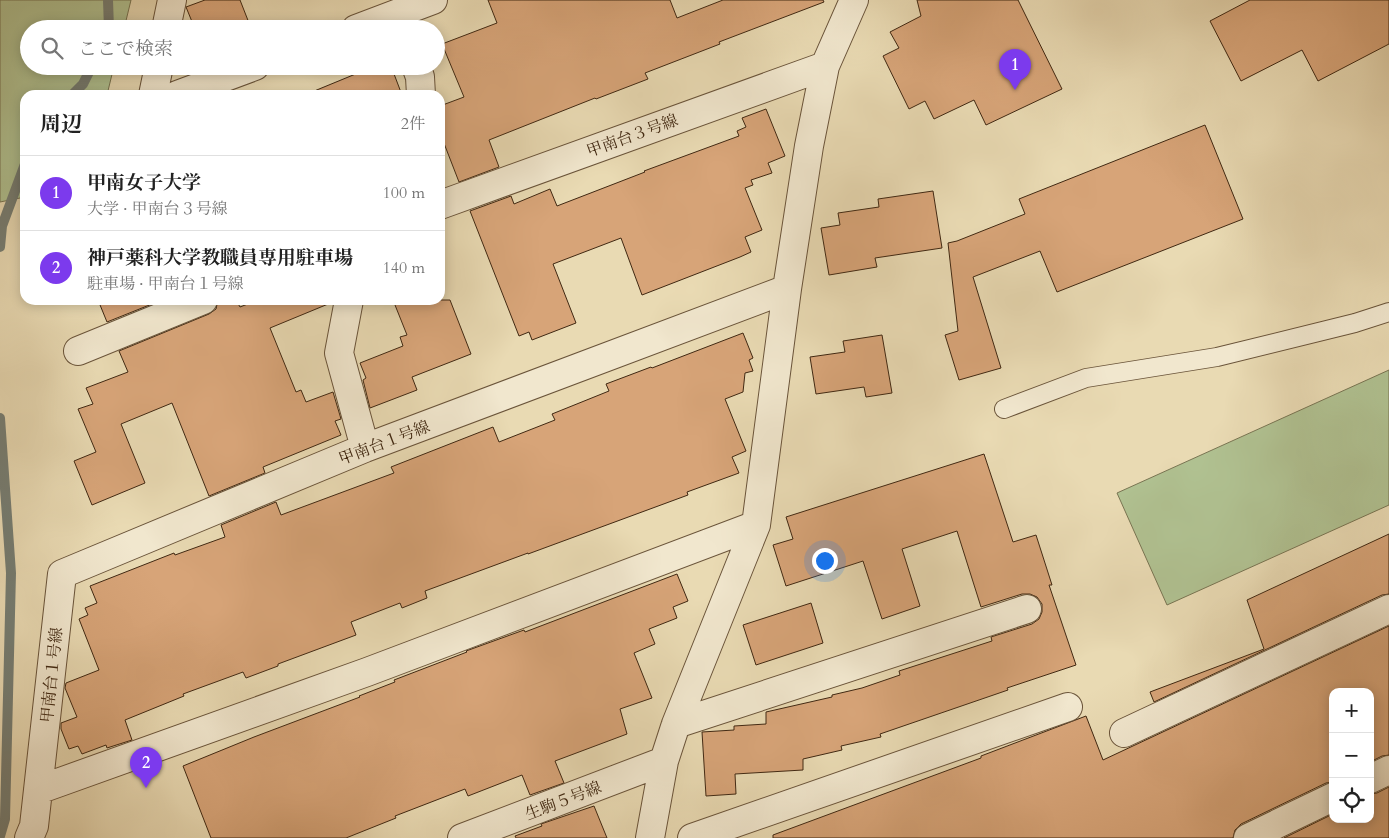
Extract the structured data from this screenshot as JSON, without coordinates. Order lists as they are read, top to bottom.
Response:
{
  "streets": {
    "street": ["甲南台３号線", "甲南台１号線", "生駒５号線"]
  },
  "page": {
    "search": "ここで検索",
    "pins": ["1", "2"],
    "heading": ["周辺", "2件"],
    "list": [
      {
        "mark": "1",
        "name": "甲南女子大学",
        "note": "大学 · 甲南台３号線",
        "value": "100 m"
      },
      {
        "mark": "2",
        "name": "神戸薬科大学教職員専用駐車場",
        "note": "駐車場 · 甲南台１号線",
        "value": "140 m"
      }
    ],
    "map_buttons": ["+", "−"]
  }
}
